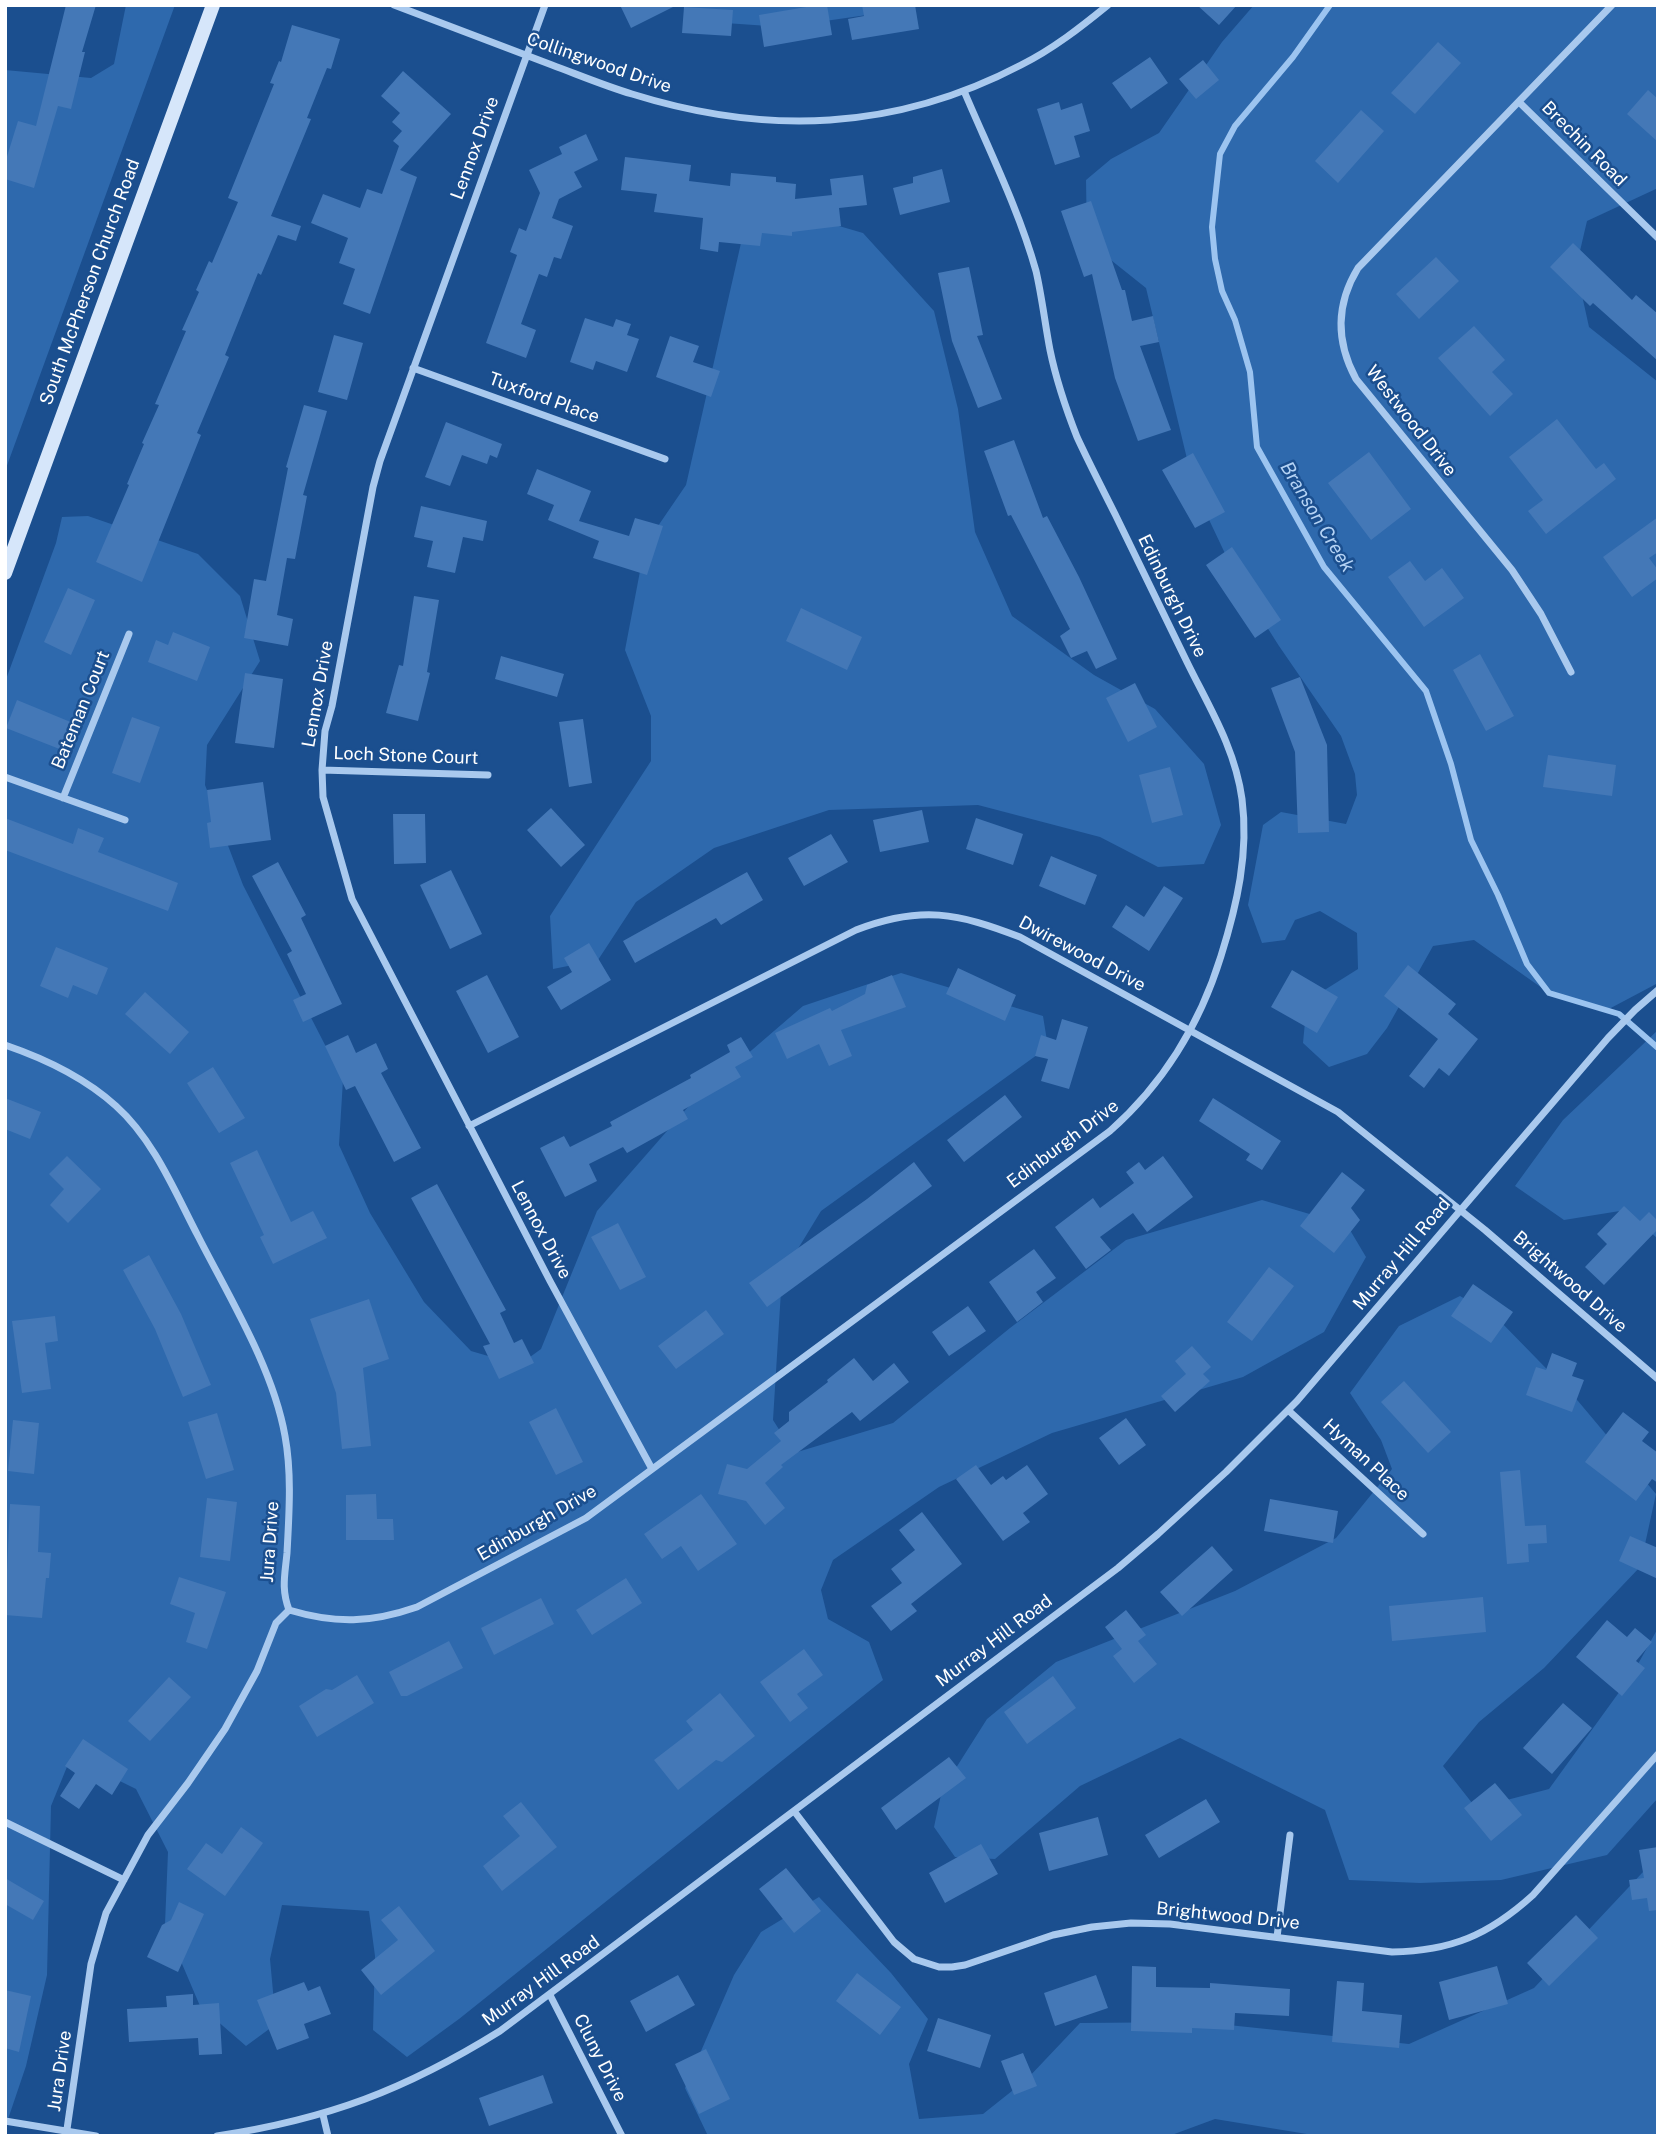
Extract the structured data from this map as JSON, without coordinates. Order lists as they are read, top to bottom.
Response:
{
  "streets": {
    "main road": ["South McPherson Church Road"],
    "street": [
      "Collingwood Drive",
      "Brechin Road",
      "Lennox Drive",
      "Tuxford Place",
      "Westwood Drive",
      "Edinburgh Drive",
      "Bateman Court",
      "Loch Stone Court",
      "Dwirewood Drive",
      "Murray Hill Road",
      "Brightwood Drive",
      "Hyman Place",
      "Jura Drive",
      "Cluny Drive"
    ]
  },
  "crossings": [
    ["Collingwood Drive", "Lennox Drive"],
    ["Collingwood Drive", "Edinburgh Drive"],
    ["Brechin Road", "Westwood Drive"],
    ["Lennox Drive", "Tuxford Place"],
    ["Lennox Drive", "Edinburgh Drive"],
    ["Lennox Drive", "Loch Stone Court"],
    ["Lennox Drive", "Dwirewood Drive"],
    ["Edinburgh Drive", "Dwirewood Drive"],
    ["Edinburgh Drive", "Jura Drive"],
    ["Dwirewood Drive", "Murray Hill Road"],
    ["Dwirewood Drive", "Brightwood Drive"],
    ["Murray Hill Road", "Brightwood Drive"],
    ["Murray Hill Road", "Hyman Place"],
    ["Murray Hill Road", "Cluny Drive"]
  ],
  "water": ["Branson Creek"]
}
